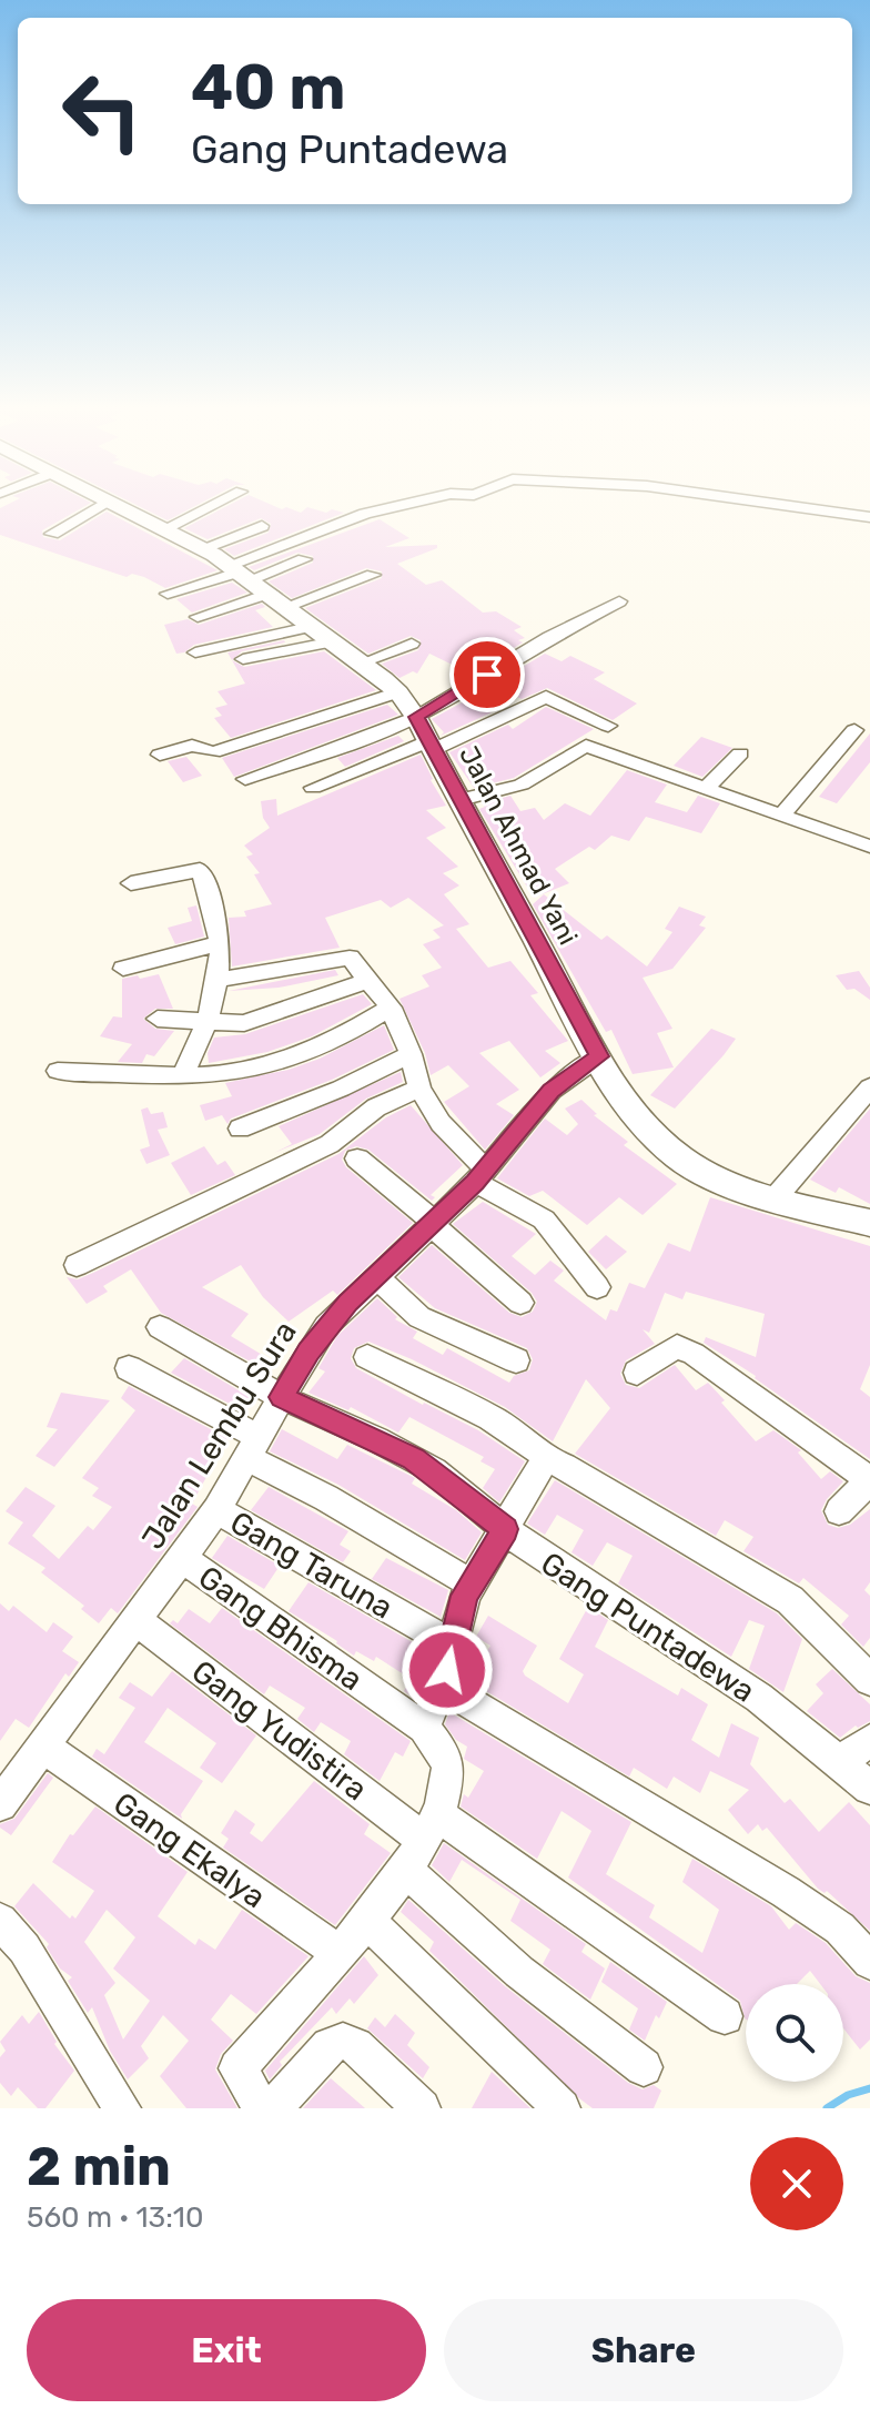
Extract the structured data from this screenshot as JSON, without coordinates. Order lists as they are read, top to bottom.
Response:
{
  "streets": {
    "main road": ["Jalan Ahmad Yani"],
    "street": [
      "Jalan Lembu Sura",
      "Gang Taruna",
      "Gang Puntadewa",
      "Gang Bhisma",
      "Gang Yudistira",
      "Gang Ekalya"
    ]
  },
  "crossings": [
    ["Jalan Ahmad Yani", "Jalan Lembu Sura"],
    ["Jalan Lembu Sura", "Gang Taruna"],
    ["Jalan Lembu Sura", "Gang Puntadewa"],
    ["Jalan Lembu Sura", "Gang Bhisma"],
    ["Jalan Lembu Sura", "Gang Yudistira"],
    ["Jalan Lembu Sura", "Gang Ekalya"]
  ],
  "page": {
    "turn": ["40 m", "Gang Puntadewa"],
    "heading": ["2 min", "560 m · 13:10"],
    "buttons": ["Exit", "Share"]
  }
}
